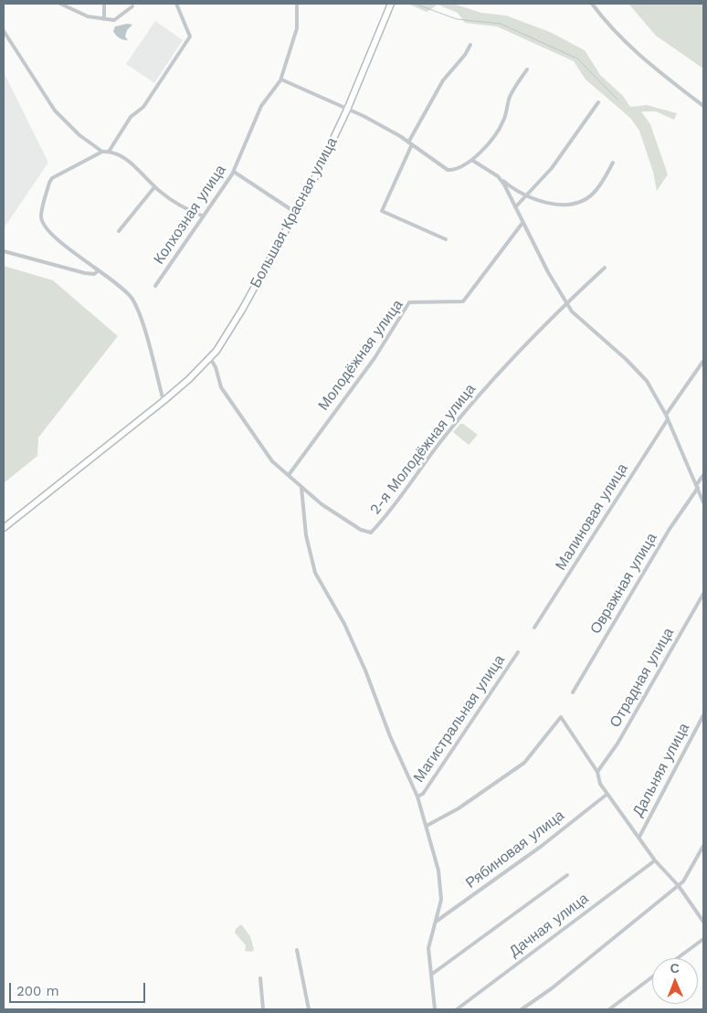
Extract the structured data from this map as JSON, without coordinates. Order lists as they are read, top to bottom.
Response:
{
  "streets": {
    "main road": ["Большая Красная улица"],
    "street": [
      "Колхозная улица",
      "Молодёжная улица",
      "2-я Молодёжная улица",
      "Малиновая улица",
      "Овражная улица",
      "Отрадная улица",
      "Магистральная улица",
      "Дальняя улица",
      "Рябиновая улица",
      "Дачная улица"
    ]
  },
  "crossings": [
    ["Большая Красная улица", "2-я Молодёжная улица"],
    ["Молодёжная улица", "2-я Молодёжная улица"]
  ],
  "scale_bar": "200 m",
  "north": "top"
}
